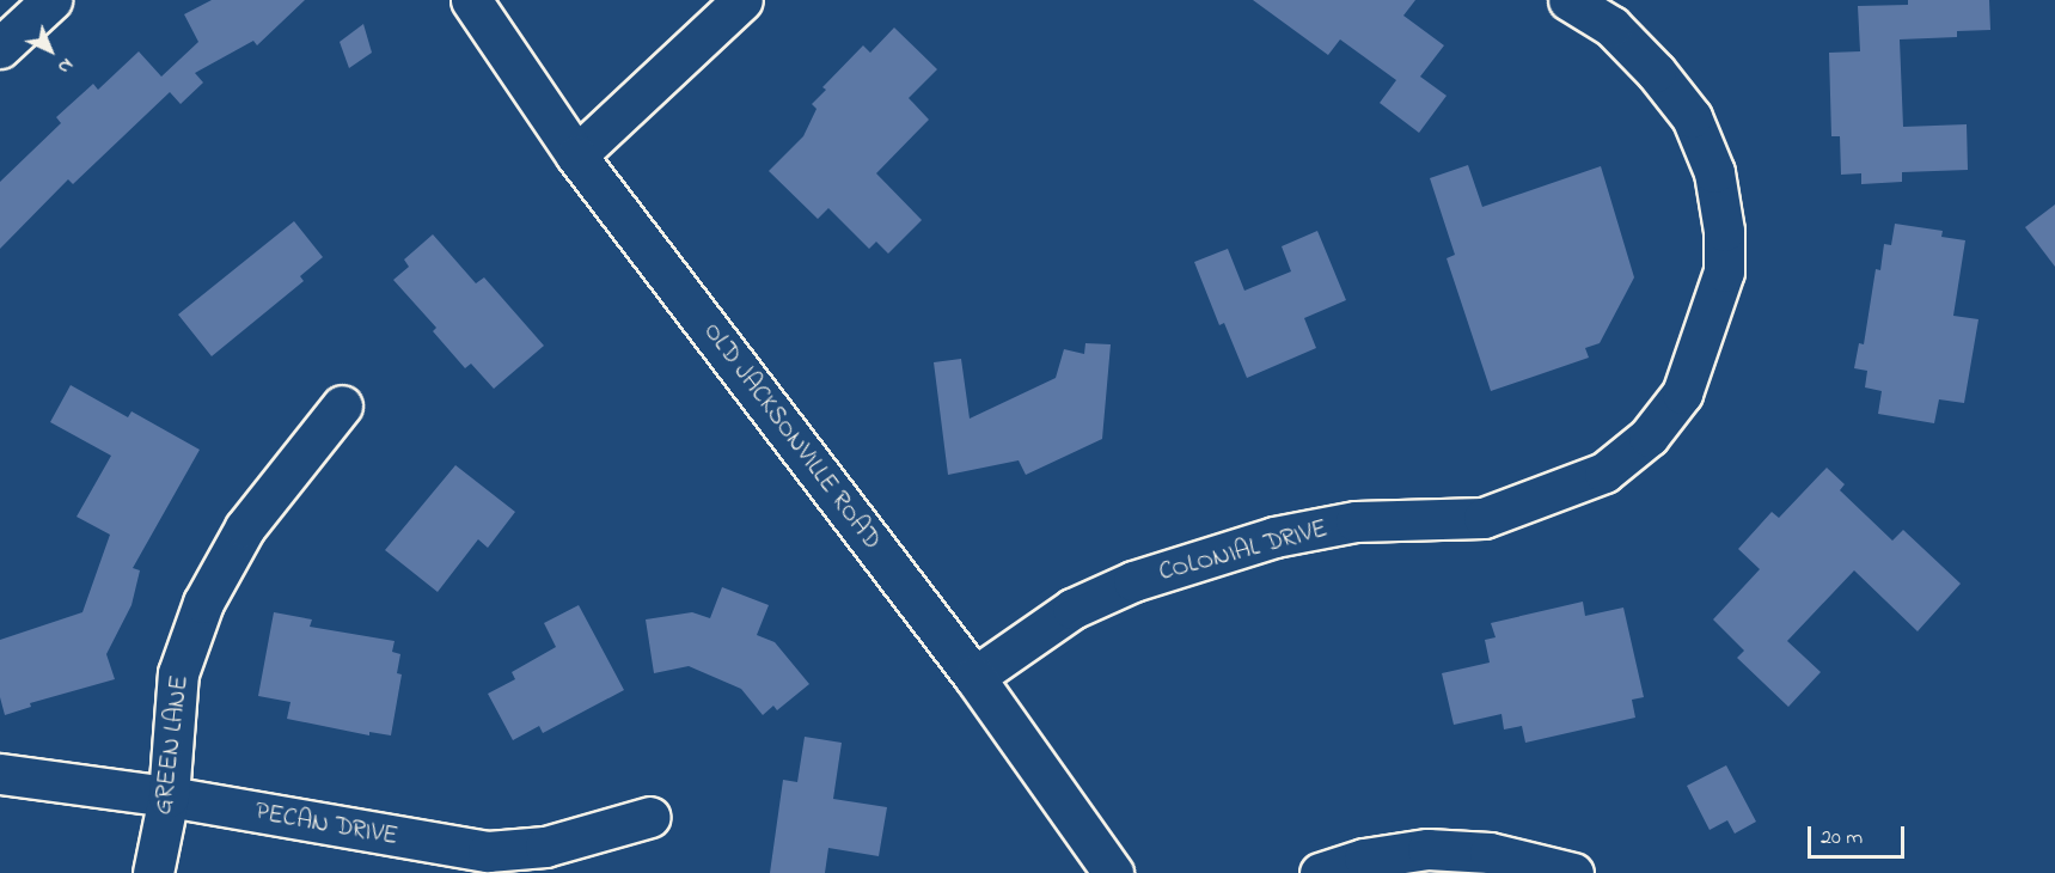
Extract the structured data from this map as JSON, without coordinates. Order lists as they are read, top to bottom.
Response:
{
  "streets": {
    "street": [
      "OLD JACKSONVILLE ROAD",
      "COLONIAL DRIVE",
      "GREEN LANE",
      "PECAN DRIVE"
    ]
  },
  "crossings": [
    ["OLD JACKSONVILLE ROAD", "COLONIAL DRIVE"],
    ["GREEN LANE", "PECAN DRIVE"]
  ],
  "scale_bar": "20 m",
  "north": "bottom right"
}
